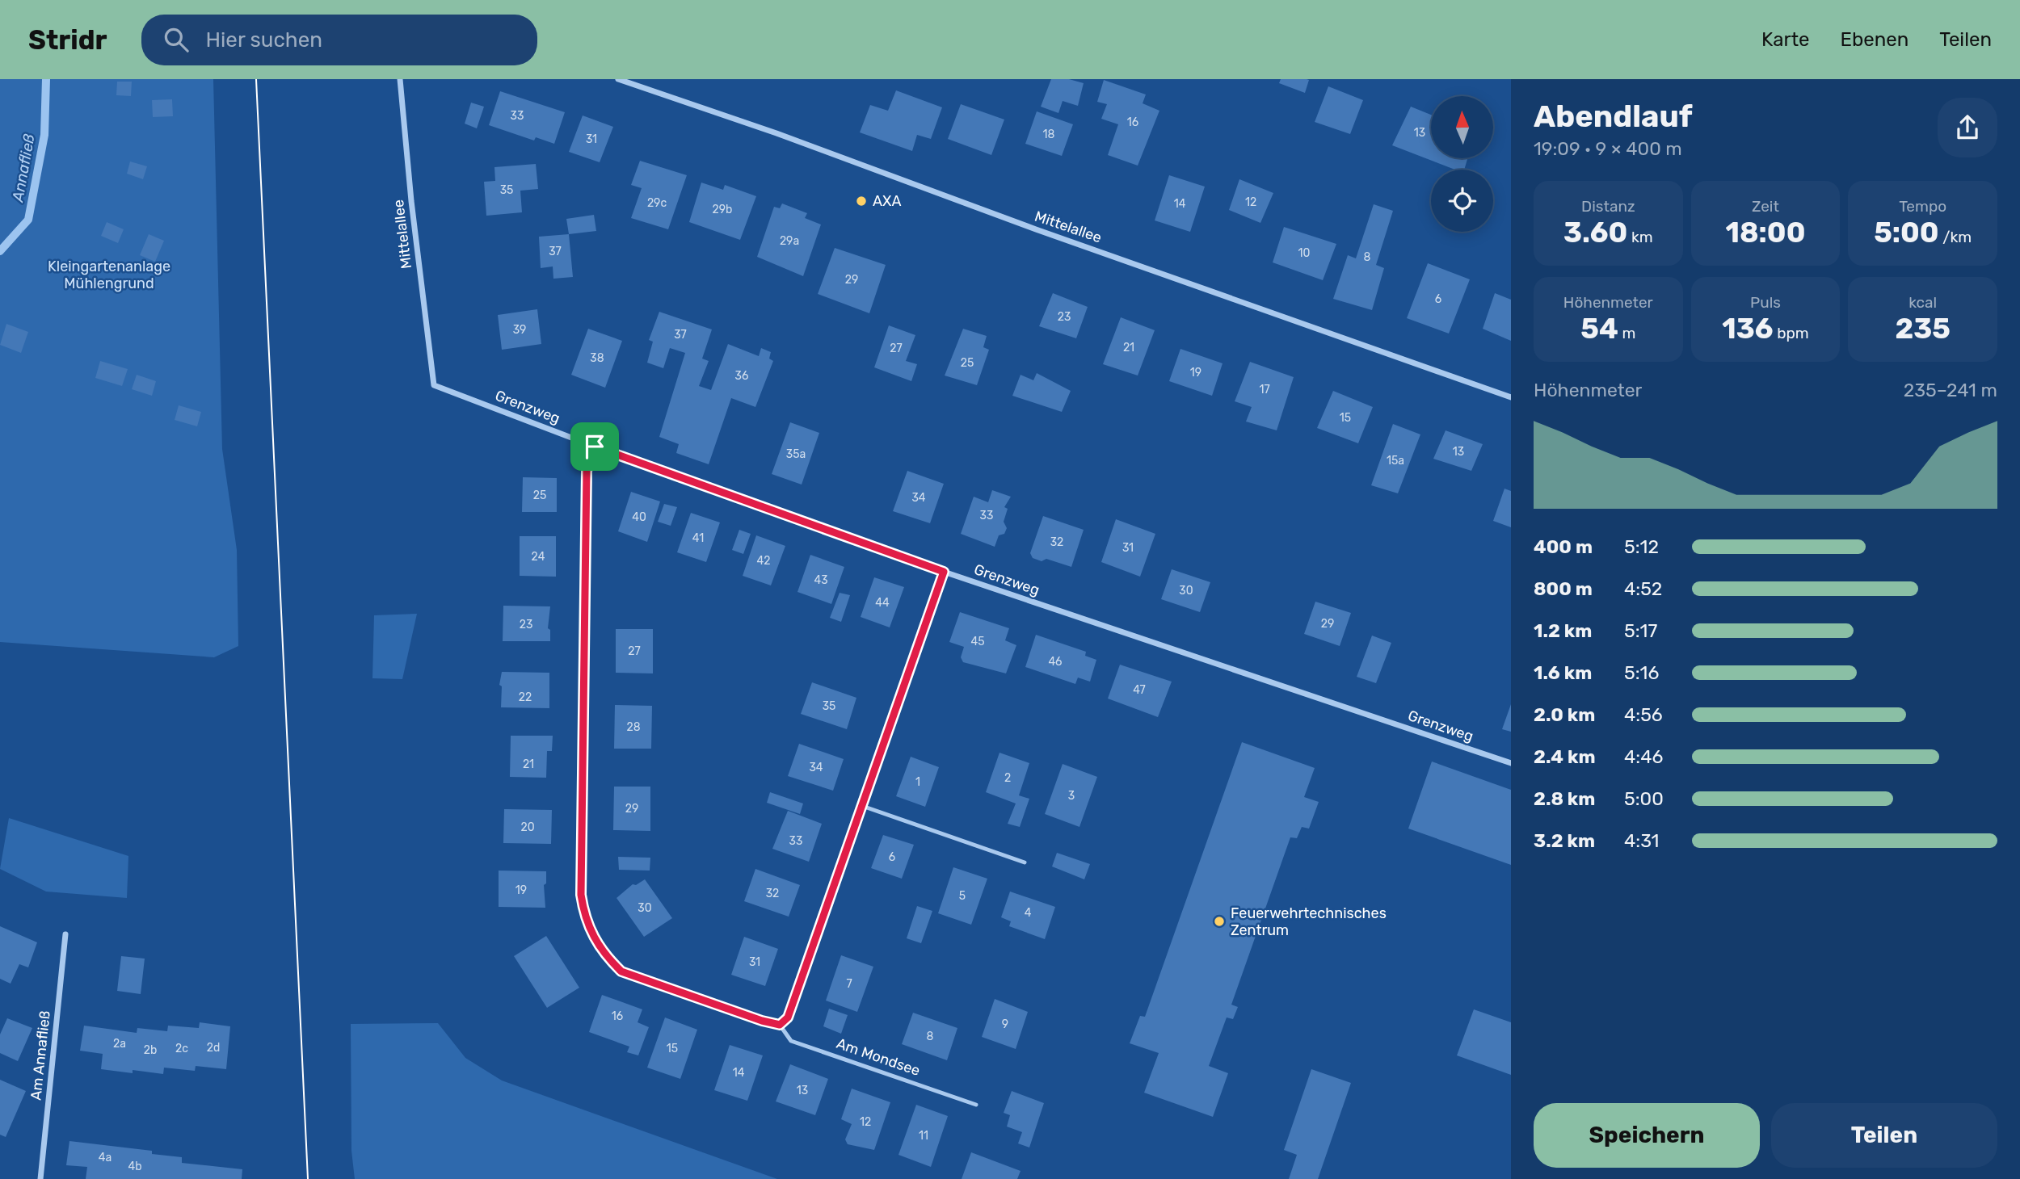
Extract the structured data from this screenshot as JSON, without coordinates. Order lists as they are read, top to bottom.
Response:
{
  "streets": {
    "street": [
      "Mittelallee",
      "Grenzweg",
      "Am Annafließ",
      "Am Mondsee"
    ]
  },
  "crossings": [
    ["Mittelallee", "Grenzweg"],
    ["Grenzweg", "Am Mondsee"]
  ],
  "water": ["Annafließ"],
  "parks": ["Kleingartenanlage Mühlengrund"],
  "places": ["AXA", "Feuerwehrtechnisches Zentrum"],
  "house_numbers": [
    "33",
    "16",
    "13",
    "18",
    "31",
    "35",
    "12",
    "29c",
    "14",
    "29b",
    "29a",
    "37",
    "10",
    "8",
    "29",
    "6",
    "23",
    "39",
    "37",
    "21",
    "27",
    "38",
    "25",
    "19",
    "36",
    "17",
    "15",
    "13",
    "35a",
    "15a",
    "25",
    "34",
    "33",
    "40",
    "41",
    "32",
    "31",
    "24",
    "42",
    "43",
    "30",
    "44",
    "29",
    "23",
    "45",
    "27",
    "46",
    "47",
    "22",
    "35",
    "28",
    "21",
    "34",
    "2",
    "1",
    "3",
    "29",
    "20",
    "33",
    "6",
    "19",
    "32",
    "5",
    "30",
    "4",
    "31",
    "7",
    "16",
    "9",
    "8",
    "2a",
    "2d",
    "2c",
    "15",
    "2b",
    "14",
    "13",
    "12",
    "11",
    "4a",
    "4b"
  ],
  "north": "top",
  "page": {
    "header": "Stridr",
    "search": "Hier suchen",
    "nav": ["Karte", "Ebenen", "Teilen"],
    "heading": ["Abendlauf", "19:09 · 9 × 400 m"],
    "stats": [
      ["Distanz", "3.60 km"],
      ["Zeit", "18:00"],
      ["Tempo", "5:00 /km"],
      ["Höhenmeter", "54 m"],
      ["Puls", "136 bpm"],
      ["kcal", "235"]
    ],
    "chart": ["Höhenmeter", "235–241 m"],
    "list": [
      {
        "name": "400 m",
        "note": "5:12"
      },
      {
        "name": "800 m",
        "note": "4:52"
      },
      {
        "name": "1.2 km",
        "note": "5:17"
      },
      {
        "name": "1.6 km",
        "note": "5:16"
      },
      {
        "name": "2.0 km",
        "note": "4:56"
      },
      {
        "name": "2.4 km",
        "note": "4:46"
      },
      {
        "name": "2.8 km",
        "note": "5:00"
      },
      {
        "name": "3.2 km",
        "note": "4:31"
      }
    ],
    "buttons": ["Speichern", "Teilen"]
  }
}
